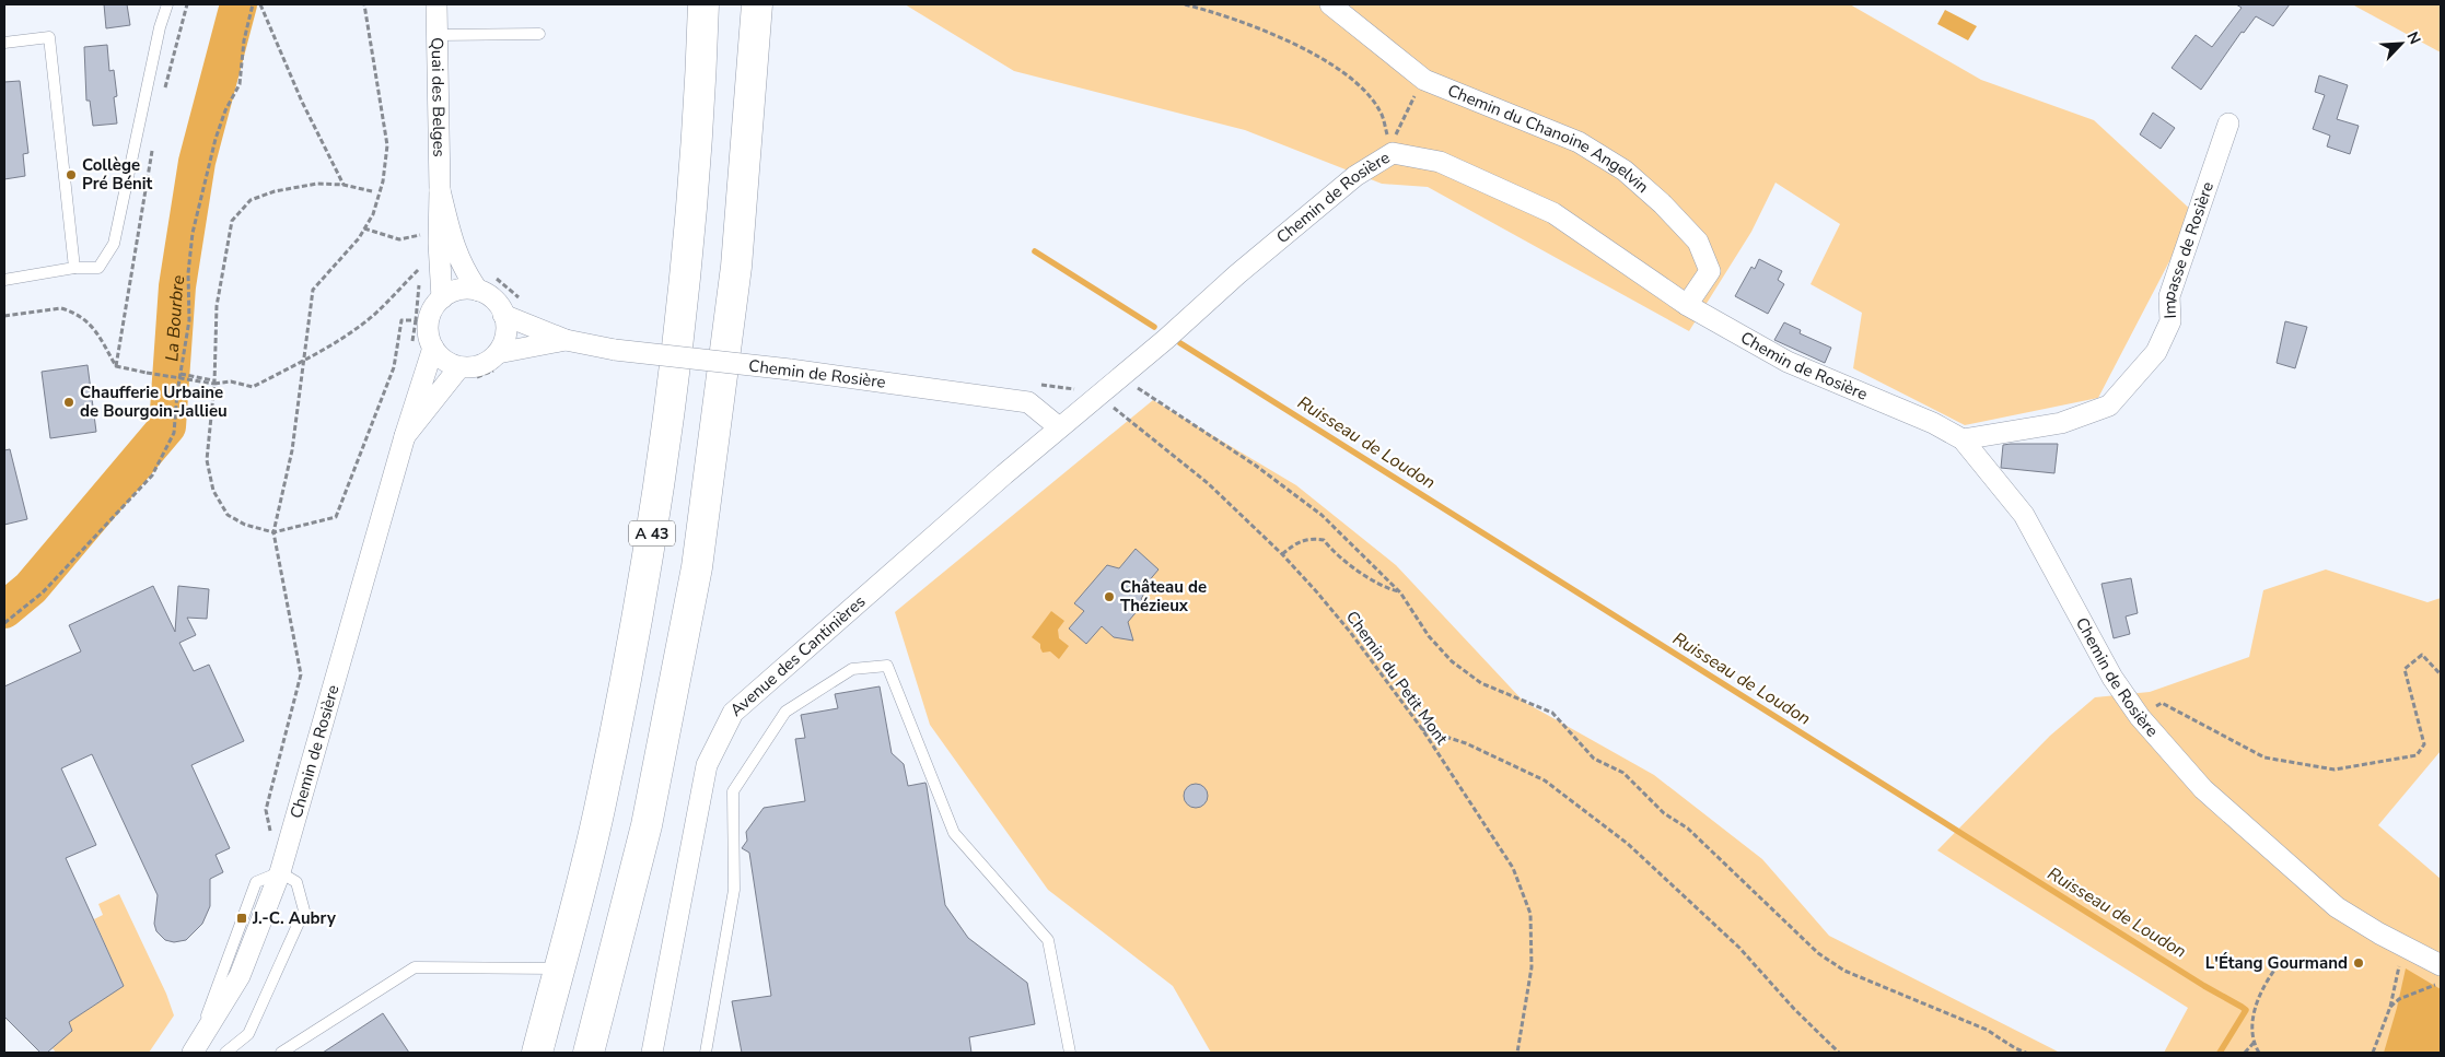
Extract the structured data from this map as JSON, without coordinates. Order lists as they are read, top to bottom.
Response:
{
  "streets": {
    "highway": ["A 43"],
    "street": [
      "Quai des Belges",
      "Chemin du Chanoine Angelvin",
      "Chemin de Rosière",
      "Impasse de Rosière",
      "Avenue des Cantinières"
    ],
    "path": ["Chemin du Petit Mont"]
  },
  "crossings": [
    ["Quai des Belges", "Chemin de Rosière"],
    ["Chemin du Chanoine Angelvin", "Chemin de Rosière"],
    ["Chemin de Rosière", "Impasse de Rosière"],
    ["Chemin de Rosière", "Avenue des Cantinières"],
    ["Chemin de Rosière", "Chemin du Petit Mont"]
  ],
  "water": ["La Bourbre", "Ruisseau de Loudon"],
  "places": {
    "other": [
      "Collège Pré Bénit",
      "Chaufferie Urbaine de Bourgoin-Jallieu",
      "Château de Thézieux",
      "L'Étang Gourmand"
    ],
    "transit": ["J.-C. Aubry"]
  },
  "north": "top right"
}
